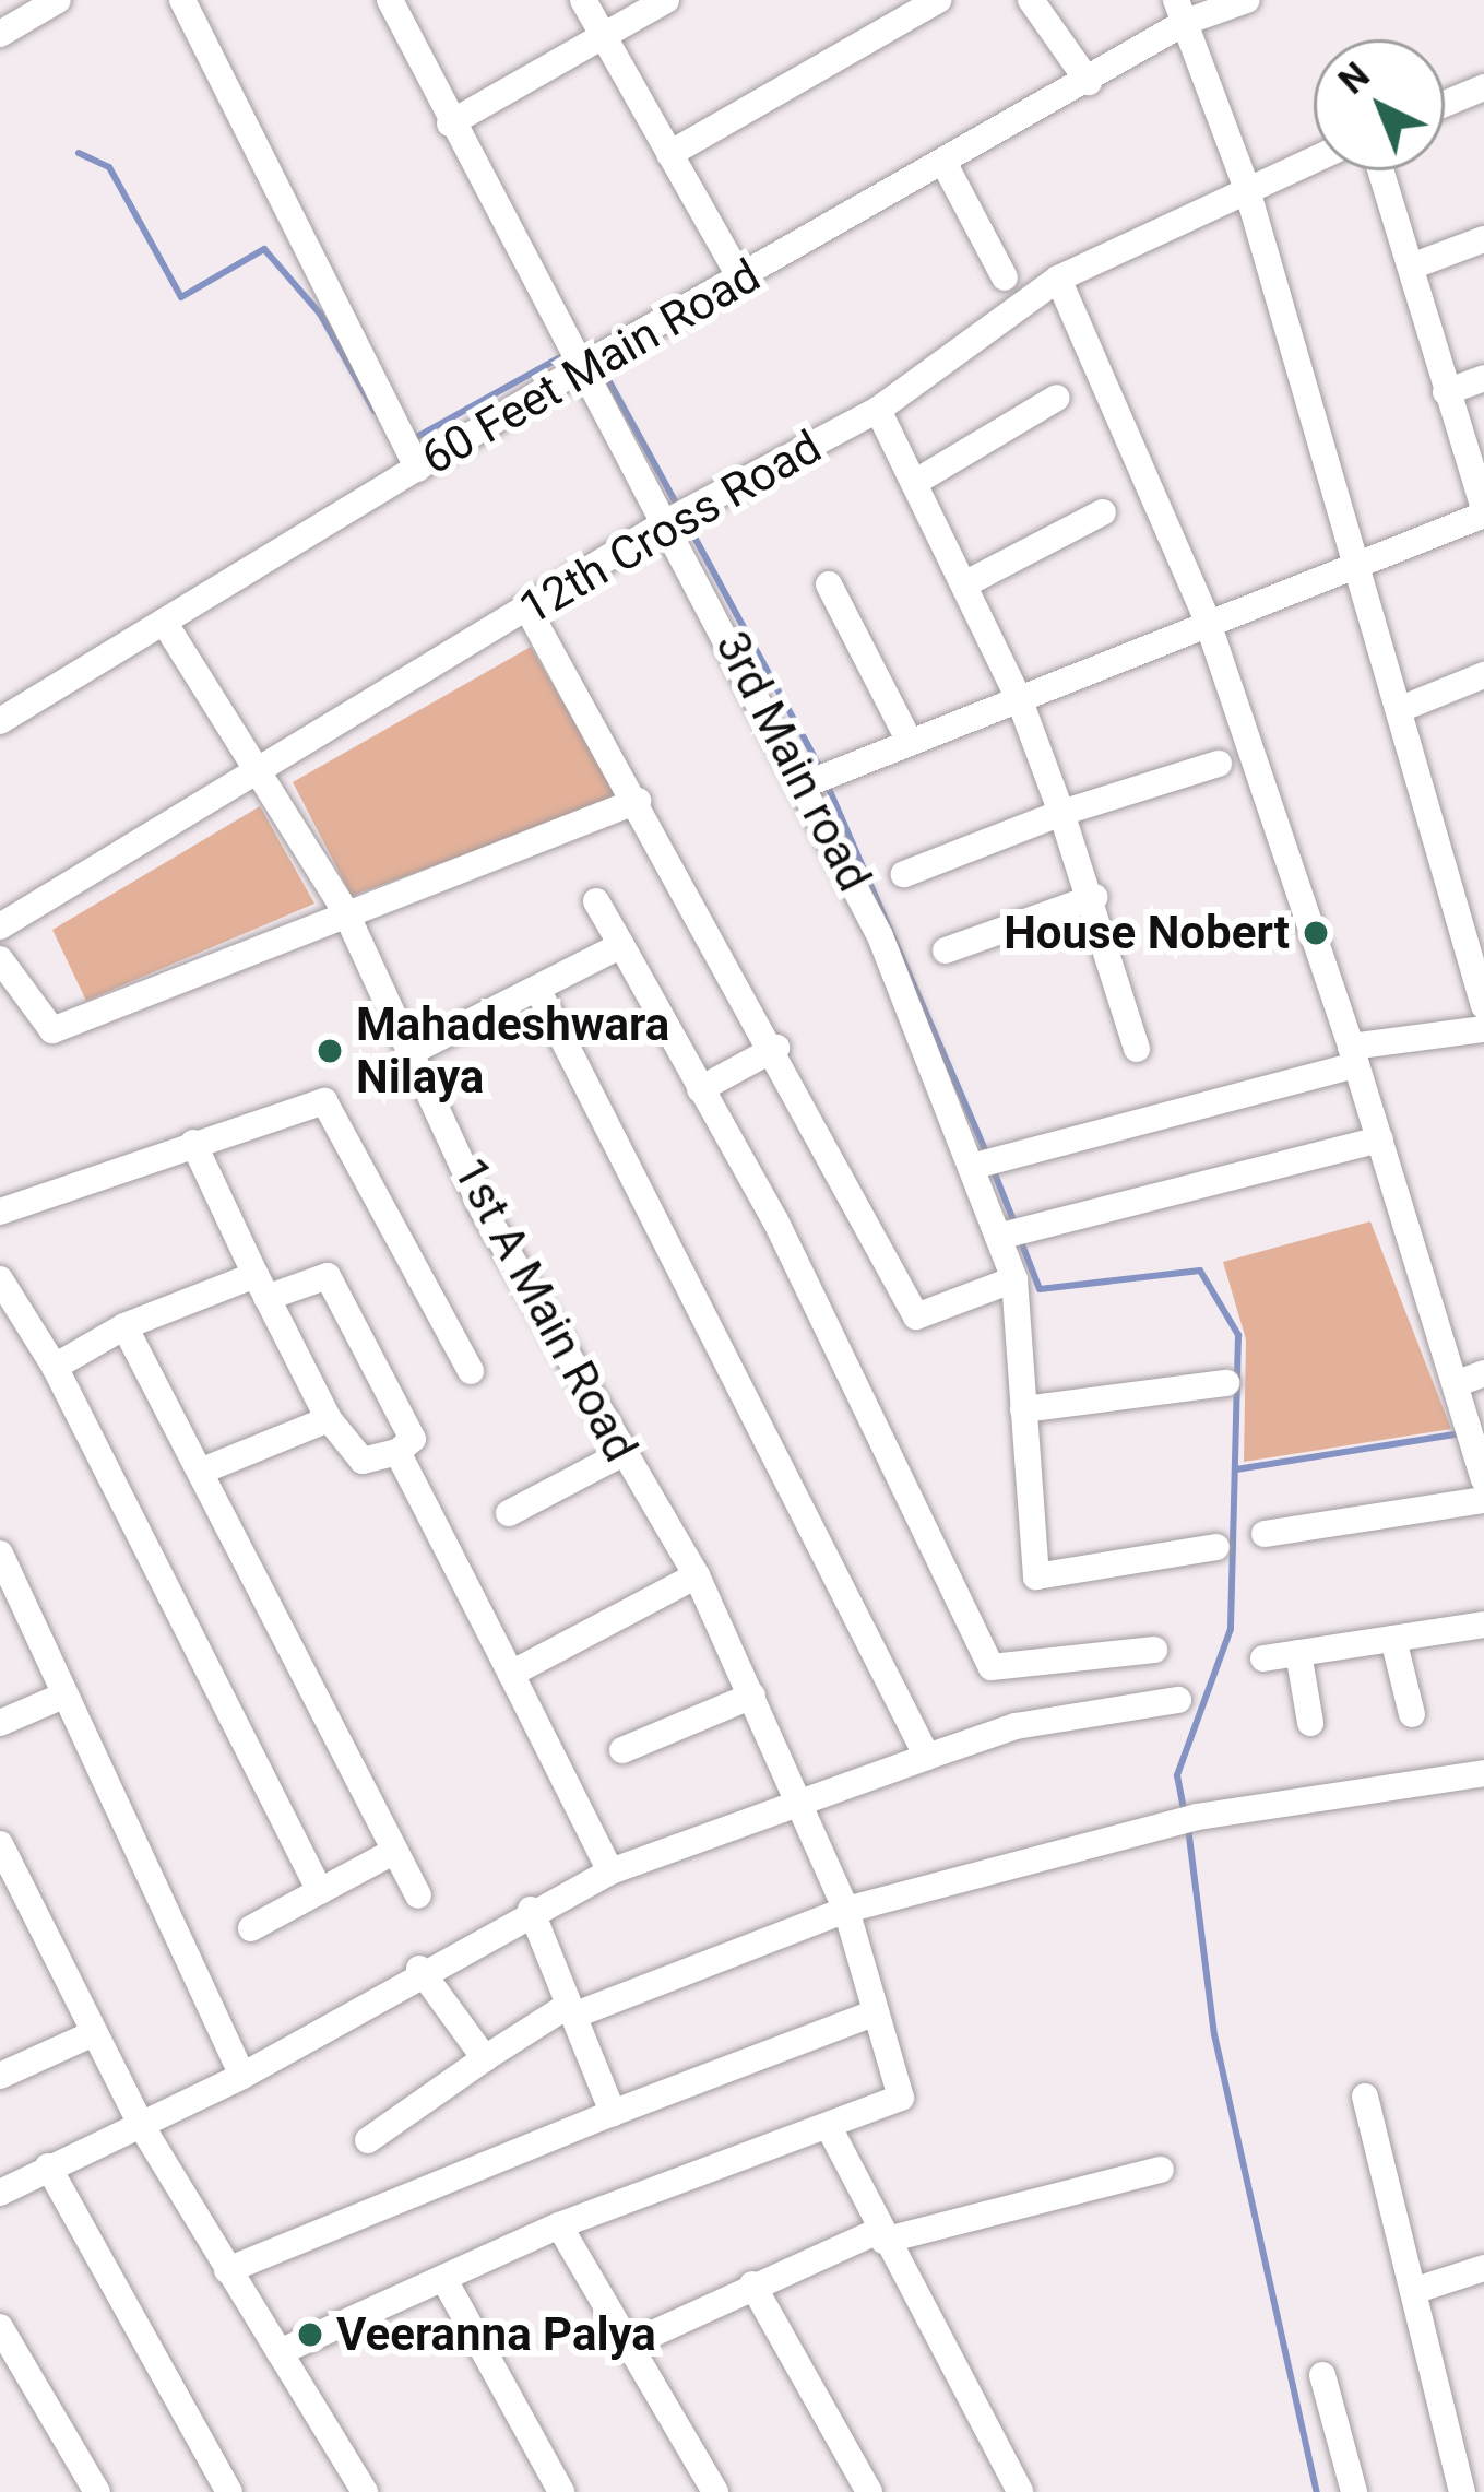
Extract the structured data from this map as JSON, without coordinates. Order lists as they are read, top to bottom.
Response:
{
  "streets": {
    "street": [
      "60 Feet Main Road",
      "12th Cross Road",
      "3rd Main road",
      "1st A Main Road"
    ]
  },
  "crossings": [
    ["60 Feet Main Road", "3rd Main road"],
    ["60 Feet Main Road", "1st A Main Road"],
    ["12th Cross Road", "3rd Main road"],
    ["12th Cross Road", "1st A Main Road"]
  ],
  "places": ["House Nobert", "Mahadeshwara Nilaya", "Veeranna Palya"],
  "north": "top left"
}
